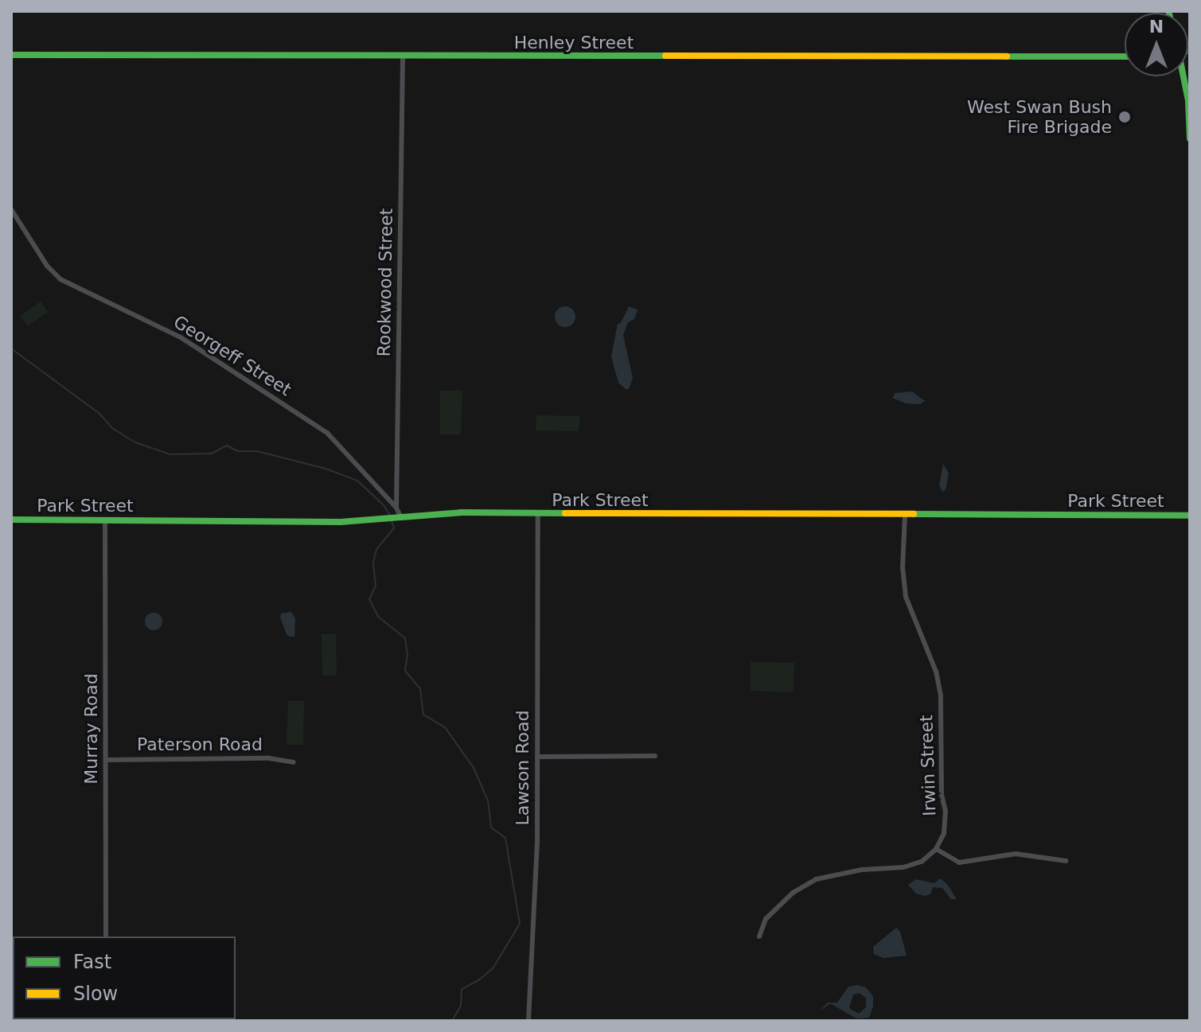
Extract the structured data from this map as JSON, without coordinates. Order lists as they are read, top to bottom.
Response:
{
  "streets": {
    "street": [
      "Henley Street",
      "Rookwood Street",
      "Georgeff Street",
      "Park Street",
      "Murray Road",
      "Paterson Road",
      "Irwin Street",
      "Lawson Road"
    ]
  },
  "crossings": [
    ["Henley Street", "Rookwood Street"],
    ["Rookwood Street", "Georgeff Street"],
    ["Georgeff Street", "Park Street"],
    ["Park Street", "Murray Road"],
    ["Park Street", "Irwin Street"],
    ["Park Street", "Lawson Road"],
    ["Murray Road", "Paterson Road"]
  ],
  "places": ["West Swan Bush Fire Brigade"],
  "legend": ["Fast", "Slow"],
  "north": "top"
}
